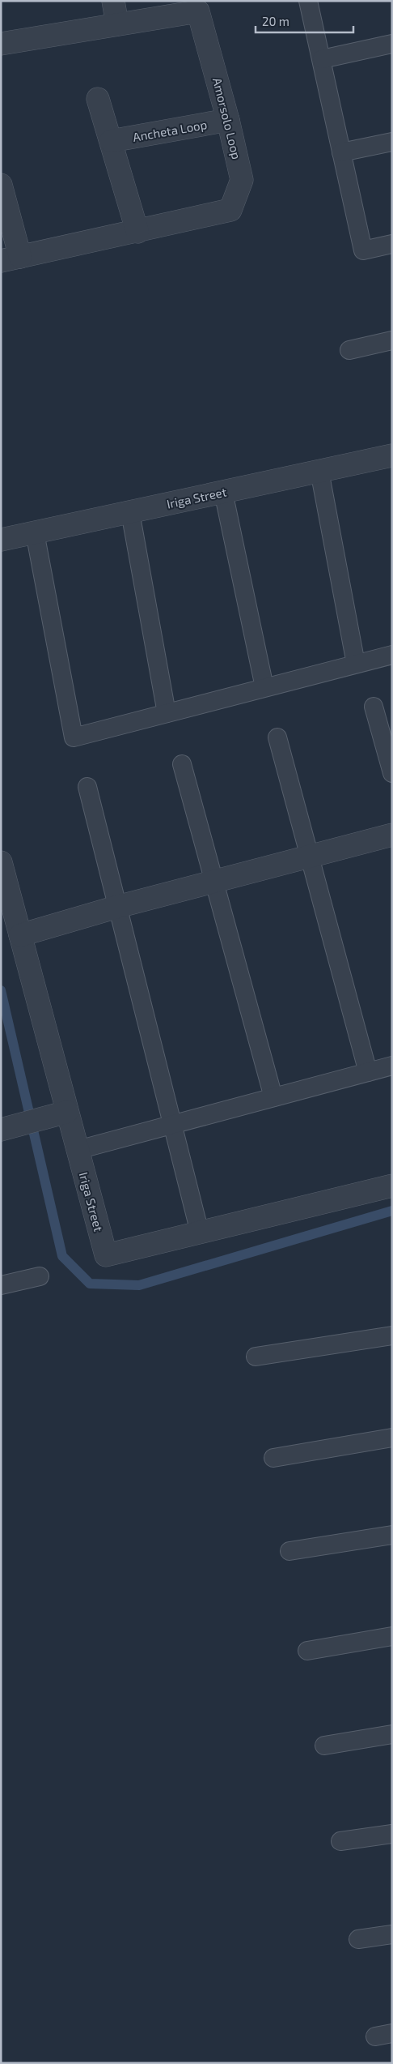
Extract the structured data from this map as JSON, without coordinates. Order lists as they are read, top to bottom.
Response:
{
  "streets": {
    "street": ["Amorsolo Loop", "Ancheta Loop", "Iriga Street"]
  },
  "crossings": [
    ["Amorsolo Loop", "Ancheta Loop"]
  ],
  "scale_bar": "20 m"
}
